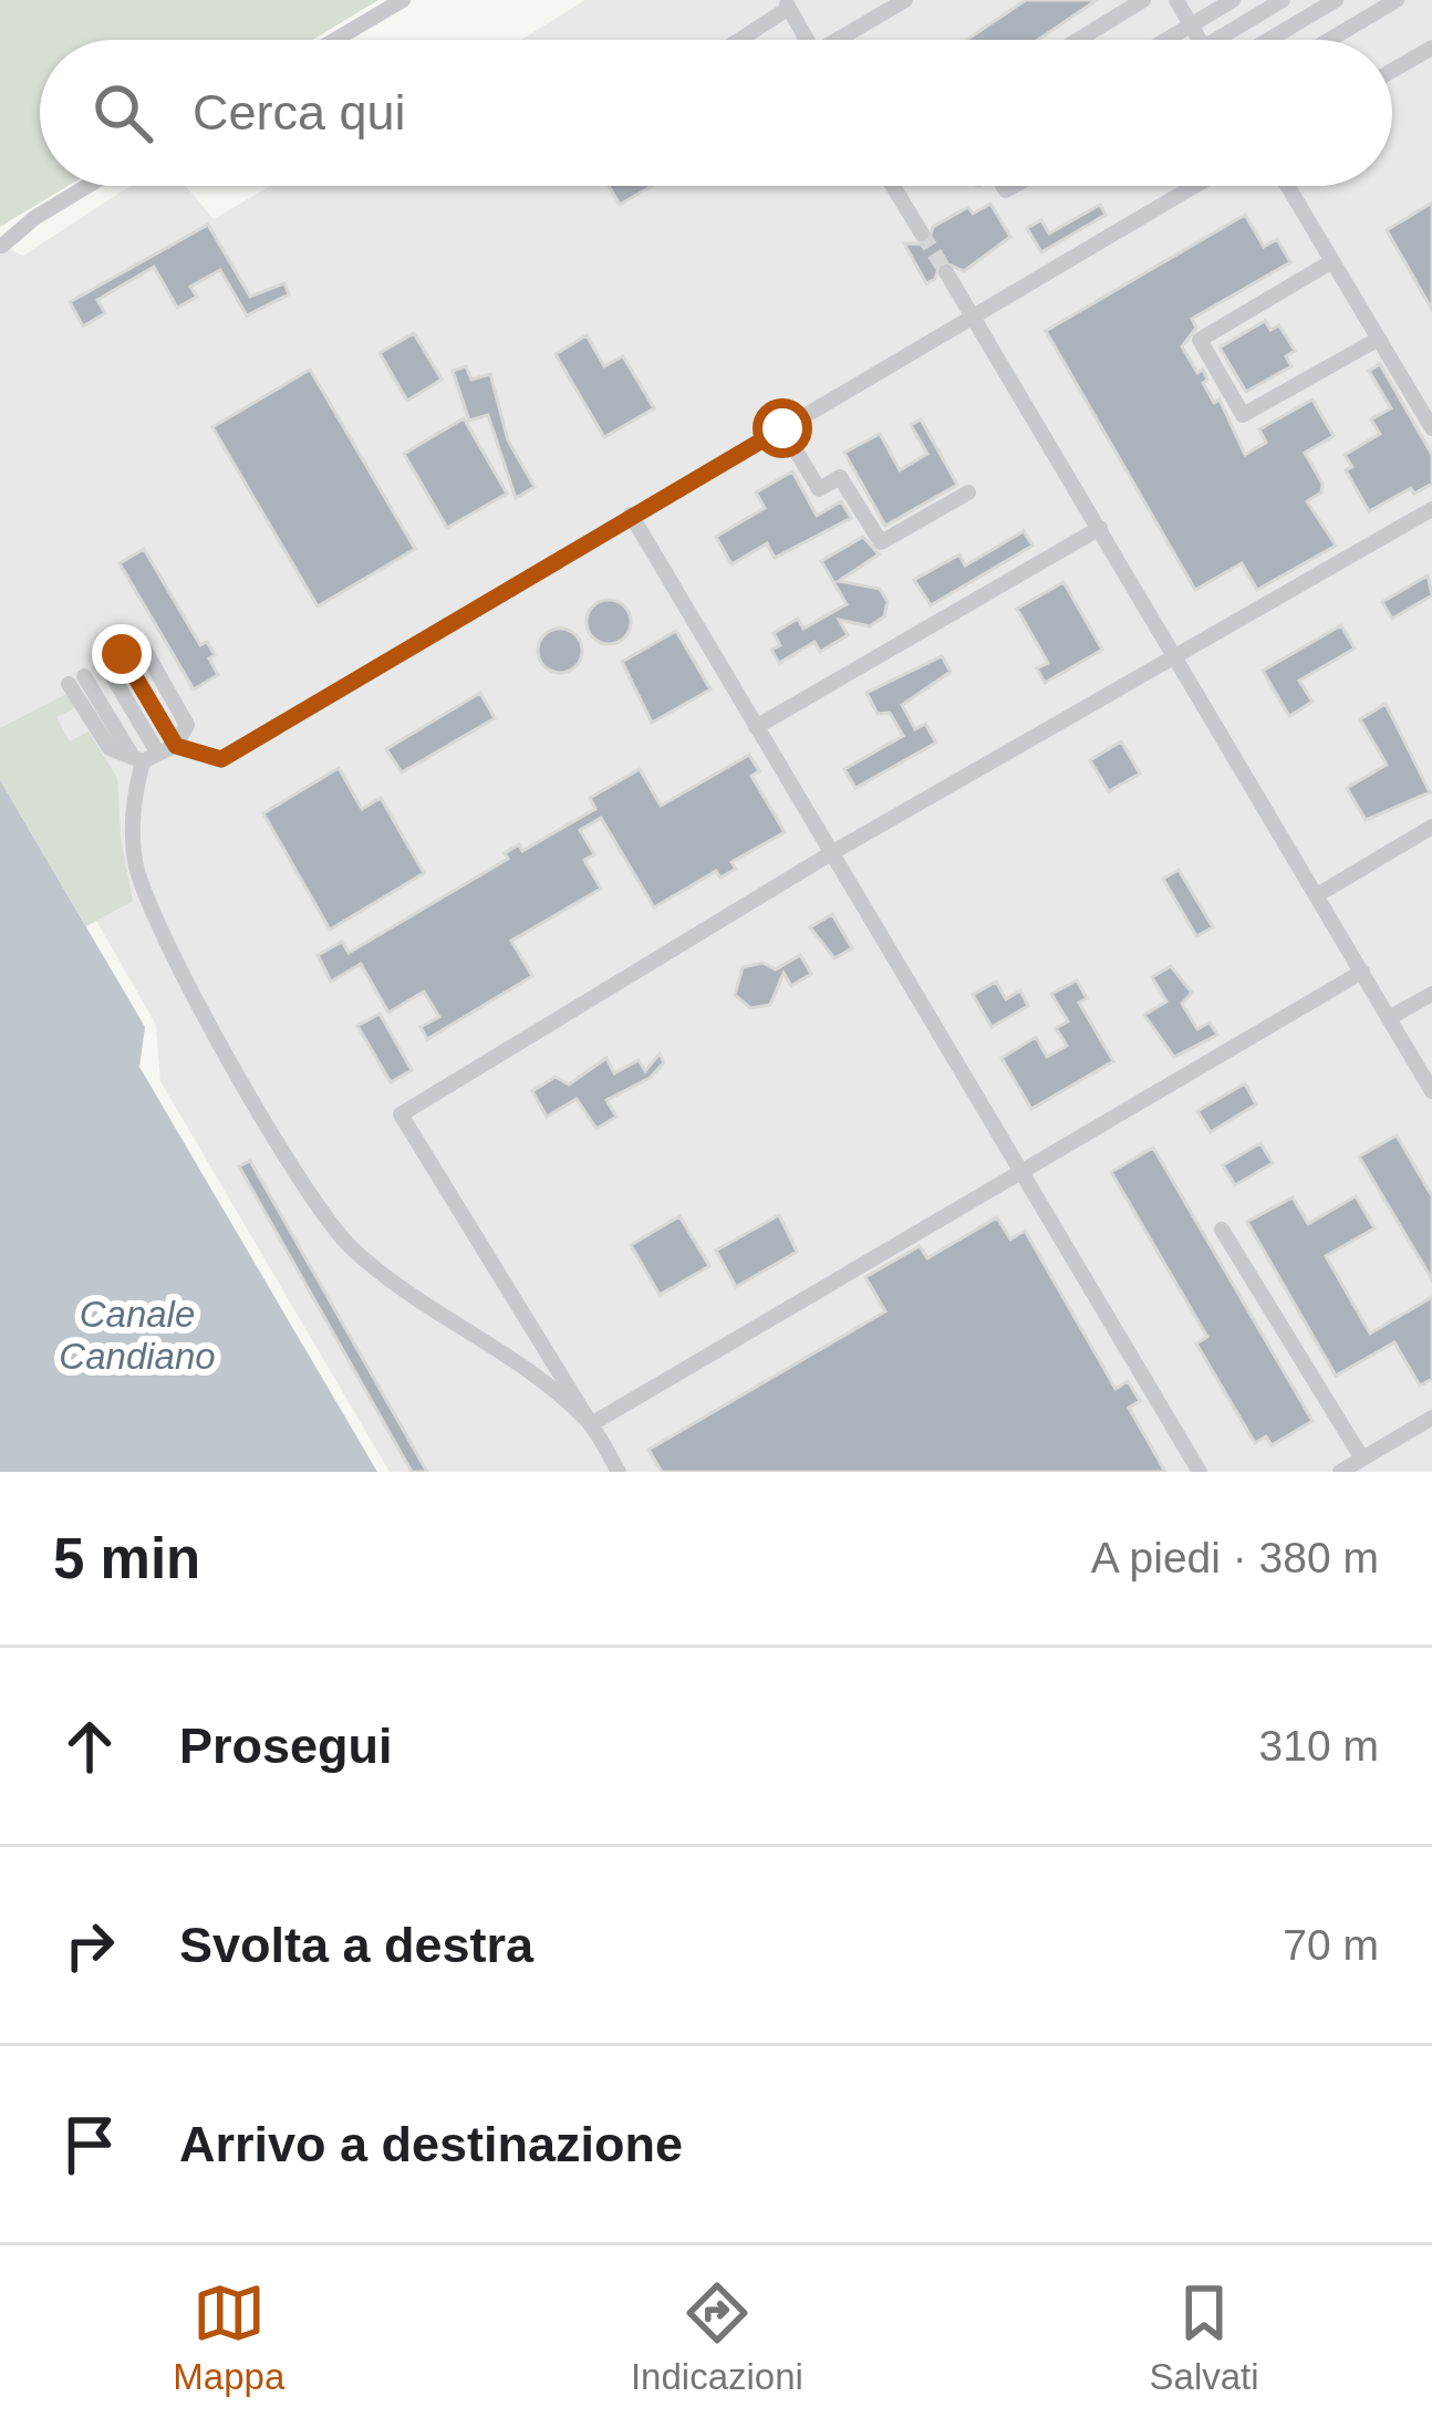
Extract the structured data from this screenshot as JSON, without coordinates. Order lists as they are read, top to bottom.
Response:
{
  "water": ["Canale Candiano"],
  "page": {
    "search": "Cerca qui",
    "heading": ["5 min", "A piedi · 380 m"],
    "list": [
      ["Prosegui", "310 m"],
      ["Svolta a destra", "70 m"],
      "Arrivo a destinazione"
    ],
    "nav": ["Mappa", "Indicazioni", "Salvati"]
  }
}
